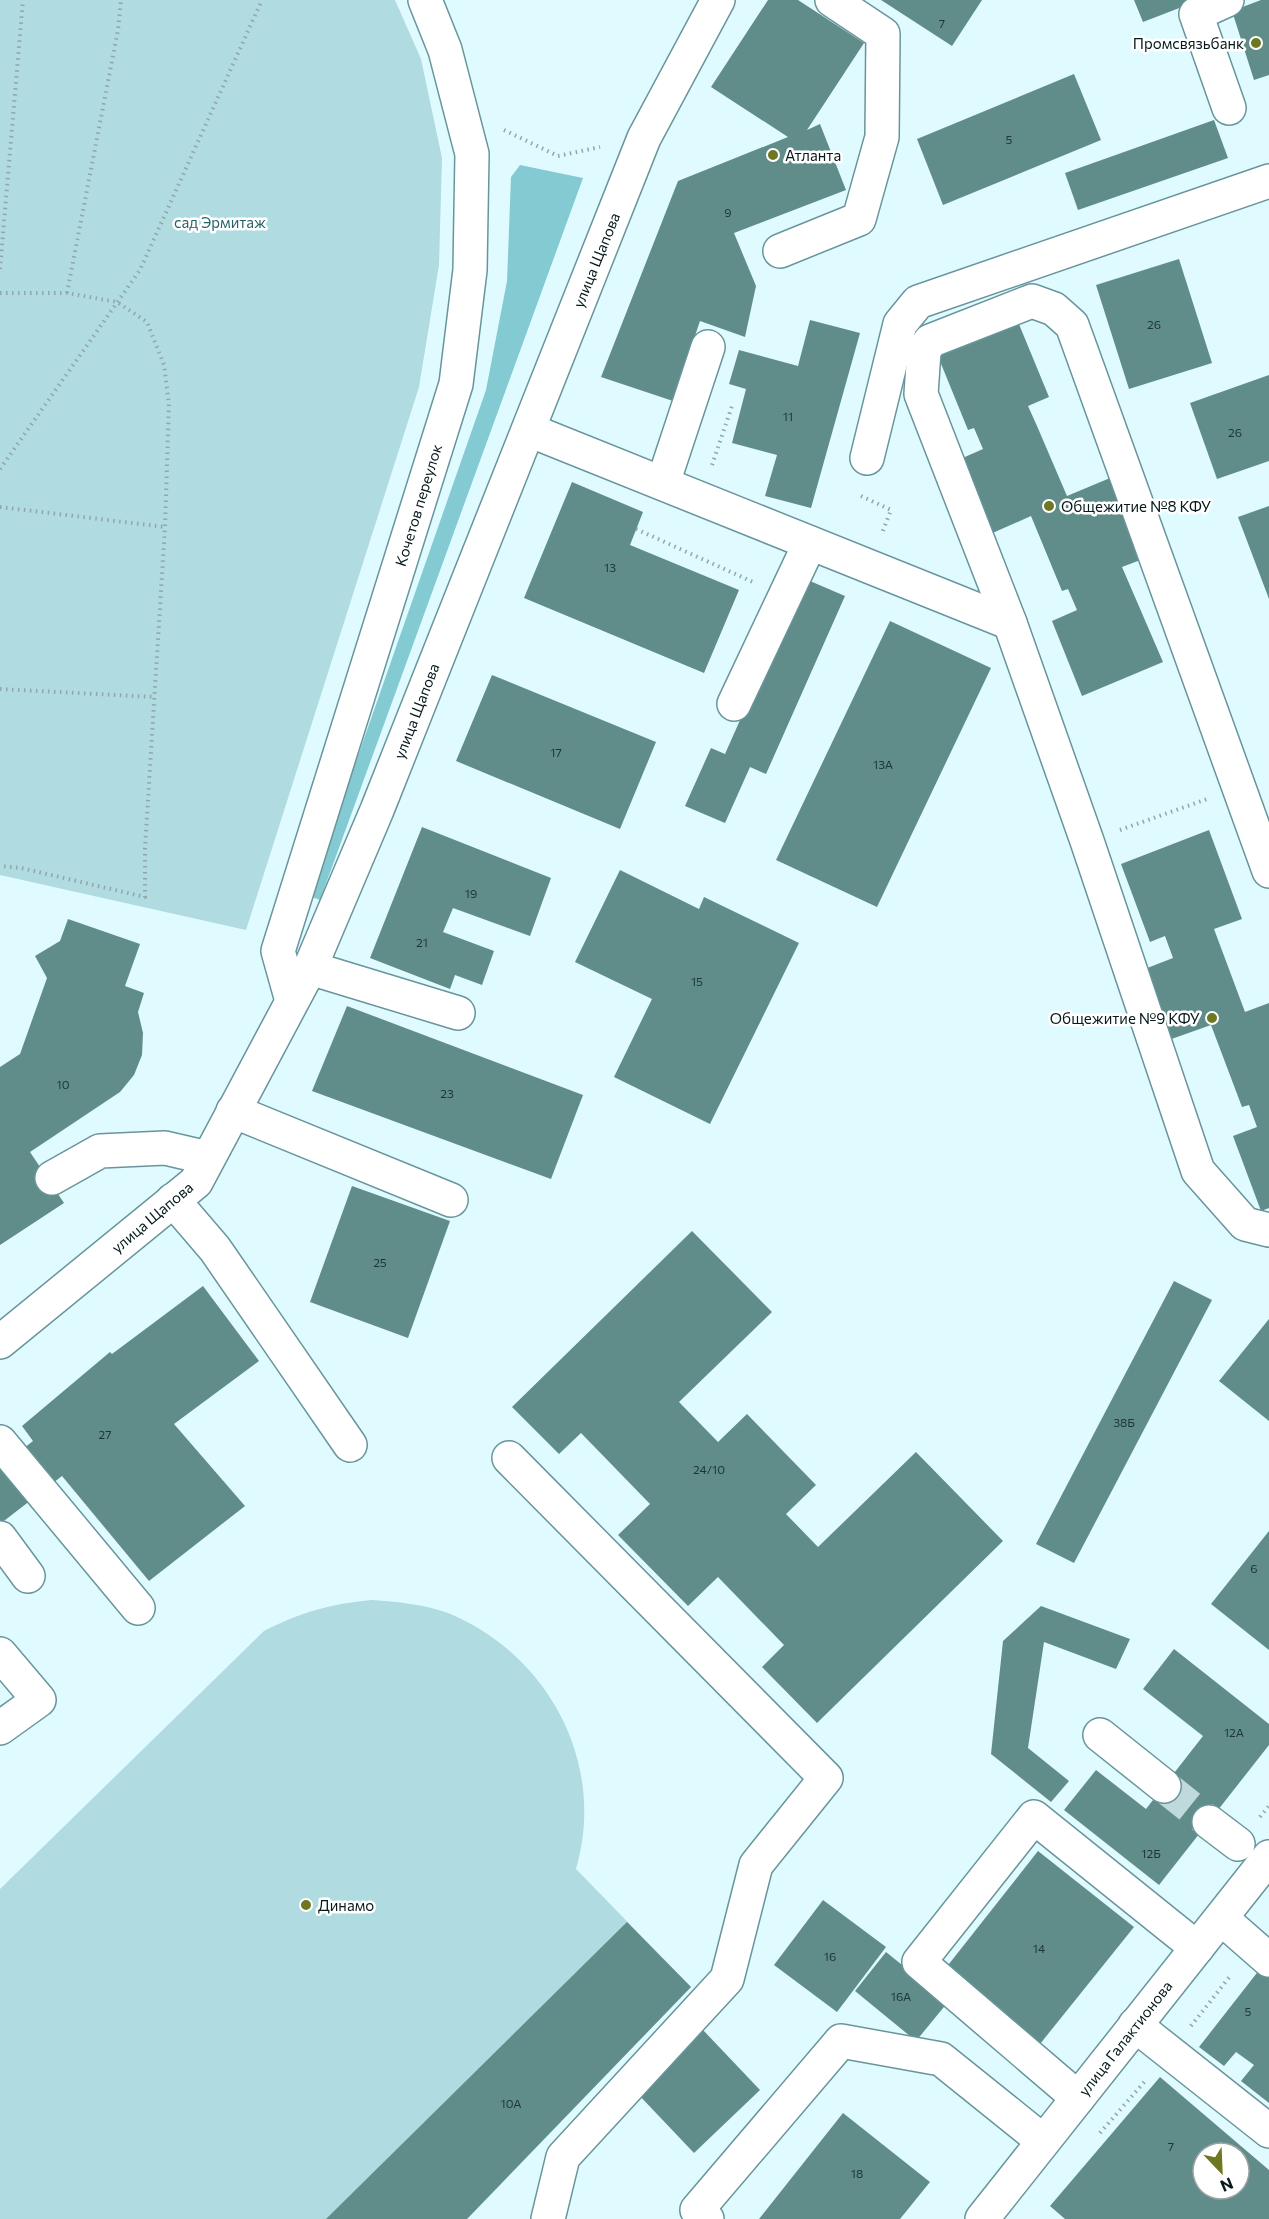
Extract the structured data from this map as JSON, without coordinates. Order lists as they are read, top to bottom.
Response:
{
  "streets": {
    "street": ["улица Щапова", "Кочетов переулок", "улица Галактионова"]
  },
  "crossings": [
    ["улица Щапова", "Кочетов переулок"]
  ],
  "parks": ["сад Эрмитаж"],
  "places": [
    "Промсвязьбанк",
    "Атланта",
    "Общежитие №8 КФУ",
    "Общежитие №9 КФУ",
    "Динамо"
  ],
  "house_numbers": [
    "7",
    "5",
    "9",
    "26",
    "11",
    "26",
    "13",
    "17",
    "13А",
    "19",
    "21",
    "15",
    "10",
    "23",
    "25",
    "38Б",
    "27",
    "24/10",
    "6",
    "12А",
    "12Б",
    "14",
    "16",
    "16А",
    "5",
    "10А",
    "7",
    "18"
  ],
  "north": "bottom right"
}
